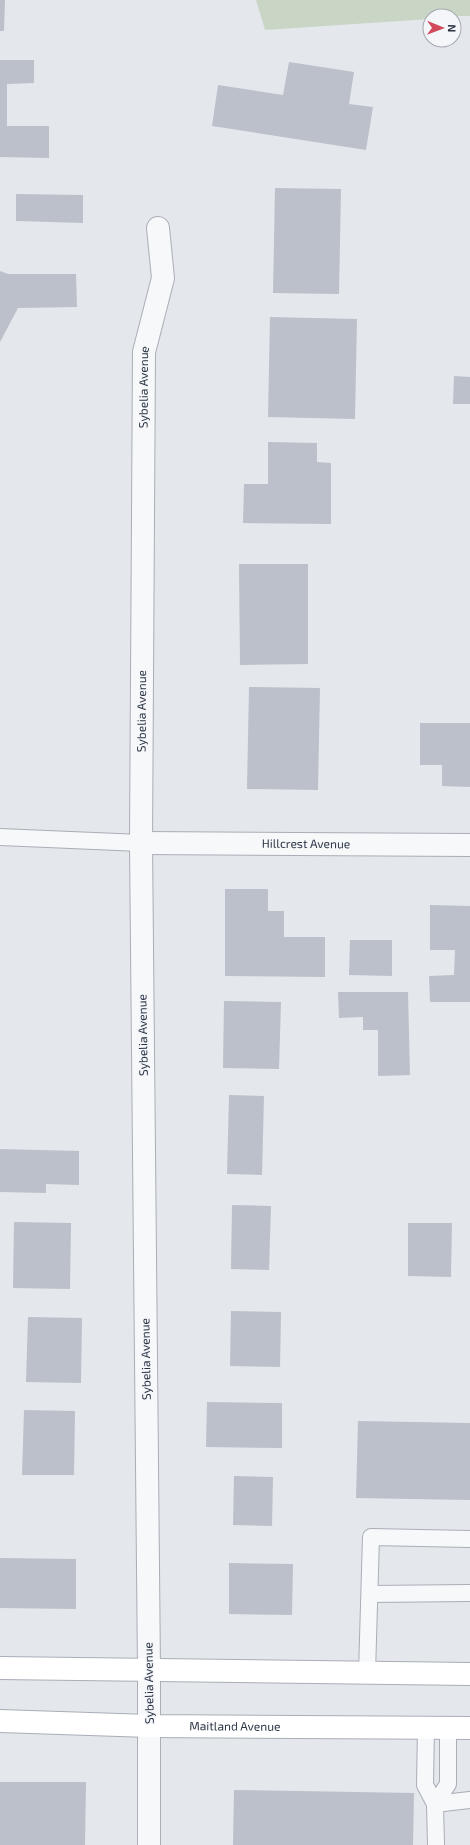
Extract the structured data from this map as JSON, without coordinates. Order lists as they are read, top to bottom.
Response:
{
  "streets": {
    "main road": ["Maitland Avenue"],
    "street": ["Sybelia Avenue", "Hillcrest Avenue"]
  },
  "crossings": [
    ["Sybelia Avenue", "Hillcrest Avenue"],
    ["Sybelia Avenue", "Maitland Avenue"]
  ],
  "north": "right"
}
